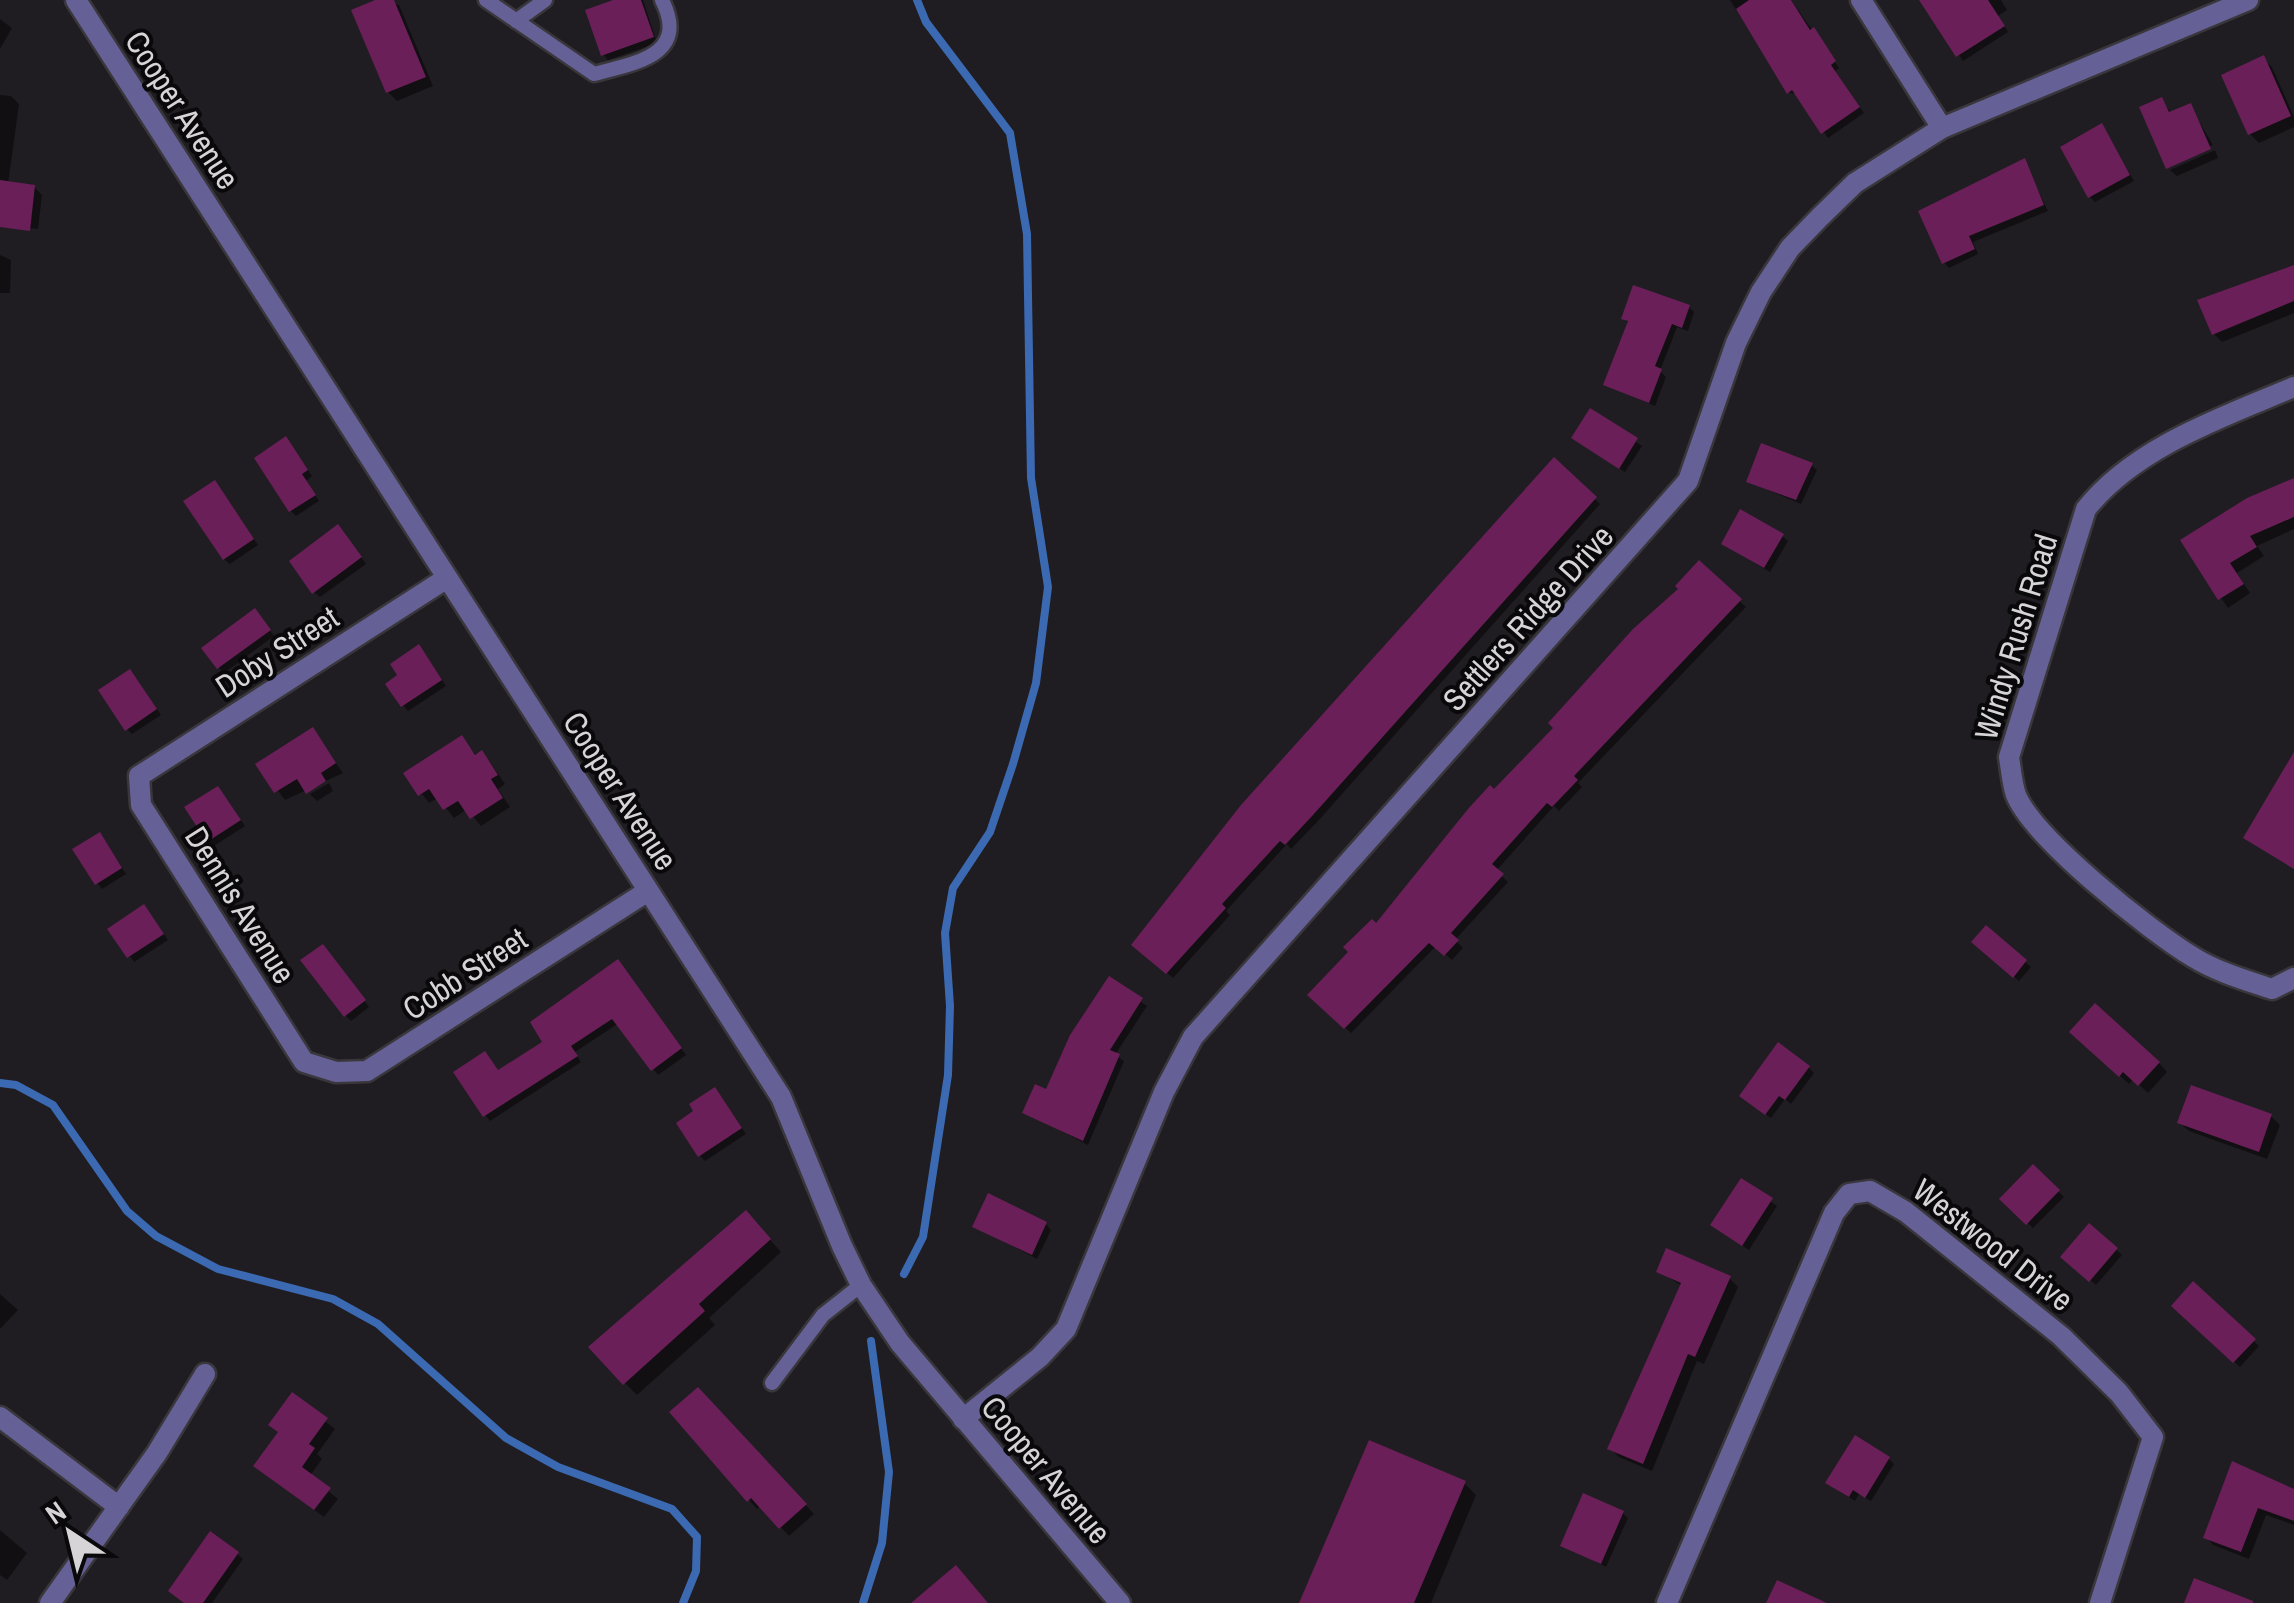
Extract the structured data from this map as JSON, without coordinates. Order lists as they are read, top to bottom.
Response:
{
  "streets": {
    "street": [
      "Cooper Avenue",
      "Settlers Ridge Drive",
      "Windy Rush Road",
      "Doby Street",
      "Dennis Avenue",
      "Cobb Street",
      "Westwood Drive"
    ]
  },
  "crossings": [
    ["Cooper Avenue", "Settlers Ridge Drive"],
    ["Cooper Avenue", "Doby Street"],
    ["Cooper Avenue", "Cobb Street"],
    ["Doby Street", "Dennis Avenue"],
    ["Dennis Avenue", "Cobb Street"]
  ],
  "north": "top left"
}
